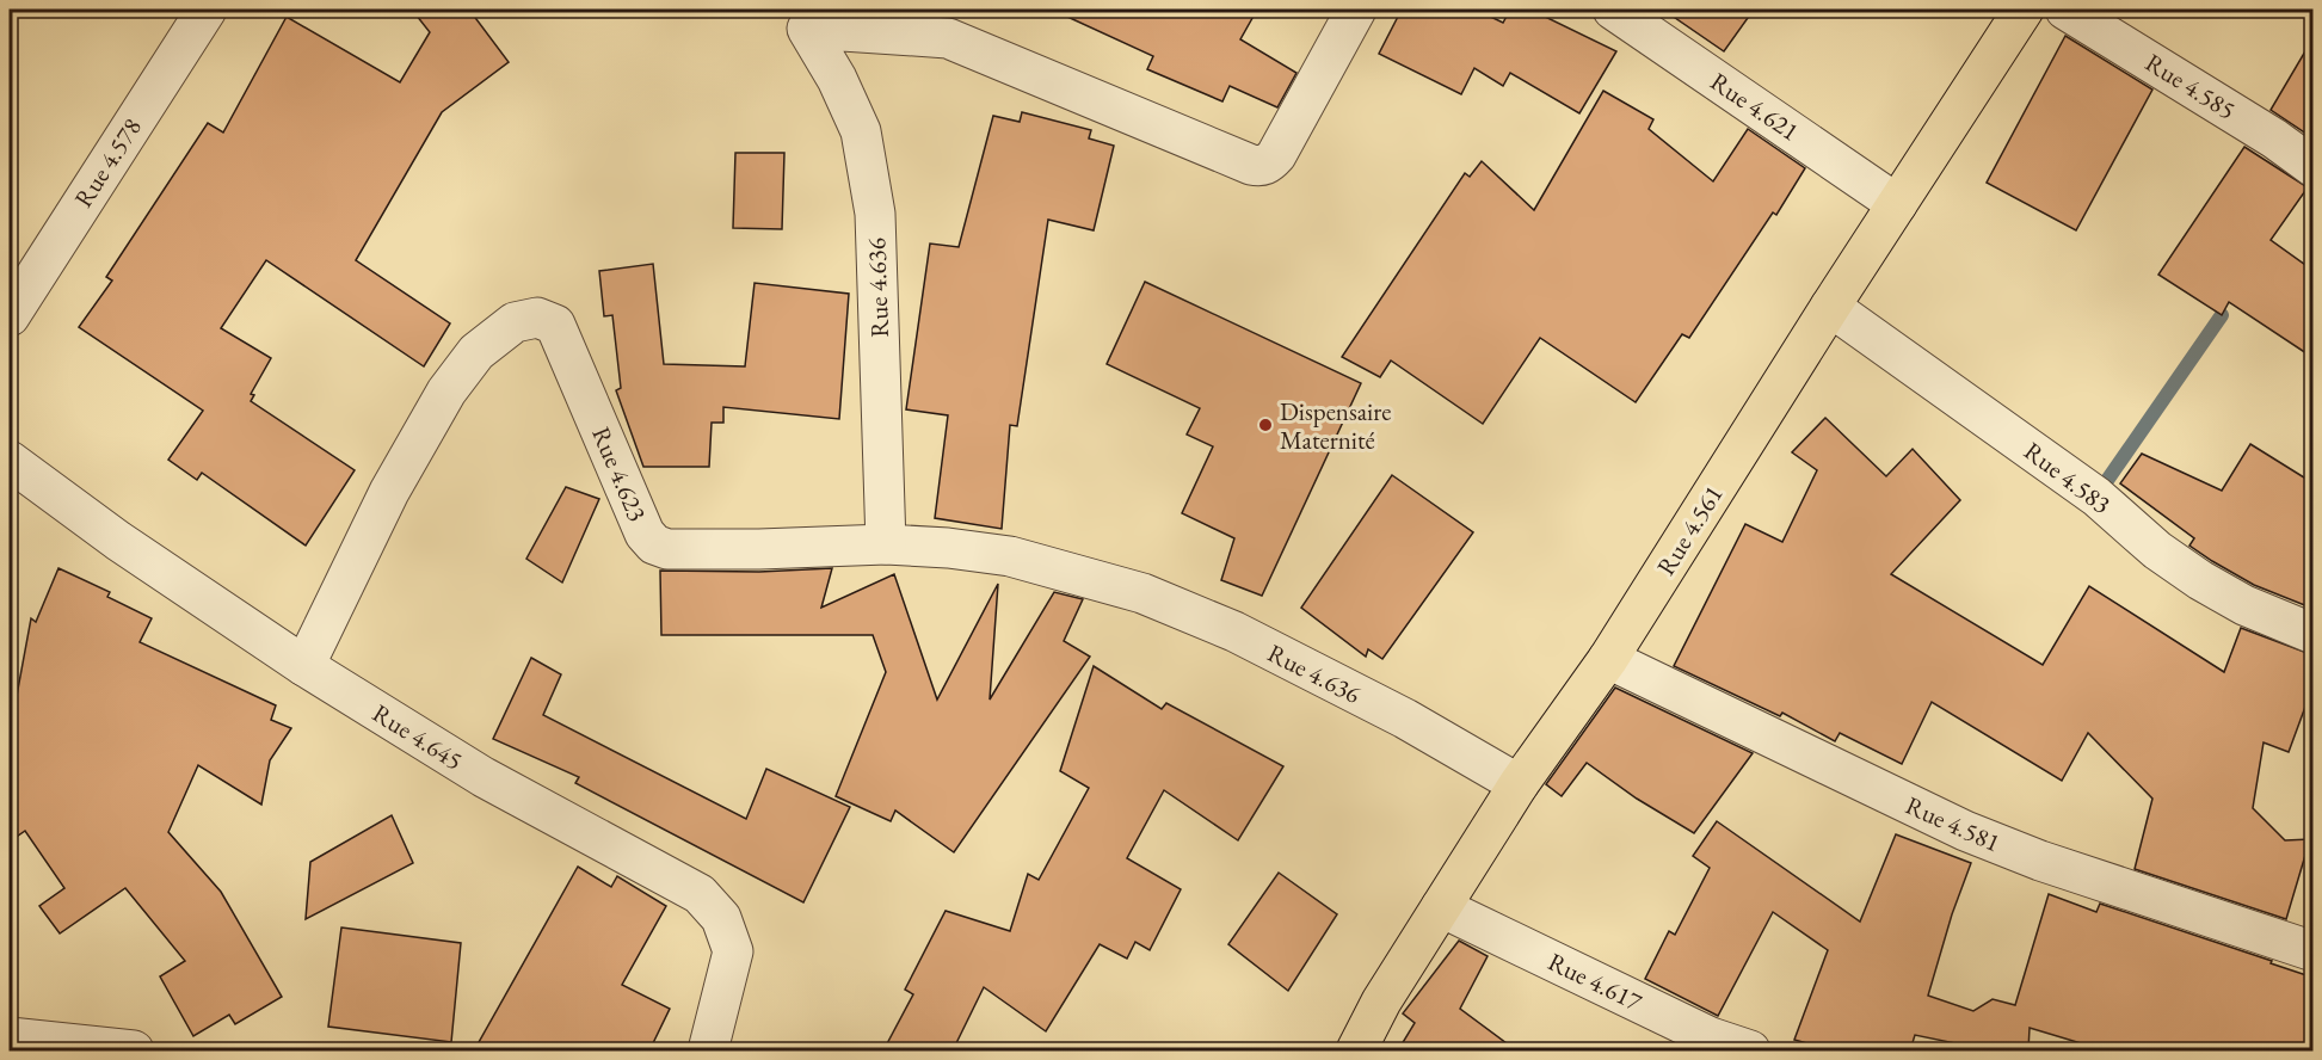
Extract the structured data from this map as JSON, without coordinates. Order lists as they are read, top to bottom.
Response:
{
  "streets": {
    "main road": ["Rue 4.561"],
    "street": [
      "Rue 4.585",
      "Rue 4.621",
      "Rue 4.578",
      "Rue 4.636",
      "Rue 4.623",
      "Rue 4.583",
      "Rue 4.645",
      "Rue 4.581",
      "Rue 4.617"
    ]
  },
  "crossings": [
    ["Rue 4.621", "Rue 4.561"],
    ["Rue 4.636", "Rue 4.623"],
    ["Rue 4.636", "Rue 4.561"],
    ["Rue 4.623", "Rue 4.645"],
    ["Rue 4.583", "Rue 4.561"],
    ["Rue 4.561", "Rue 4.581"],
    ["Rue 4.561", "Rue 4.617"]
  ],
  "places": ["Dispensaire Maternité"]
}
